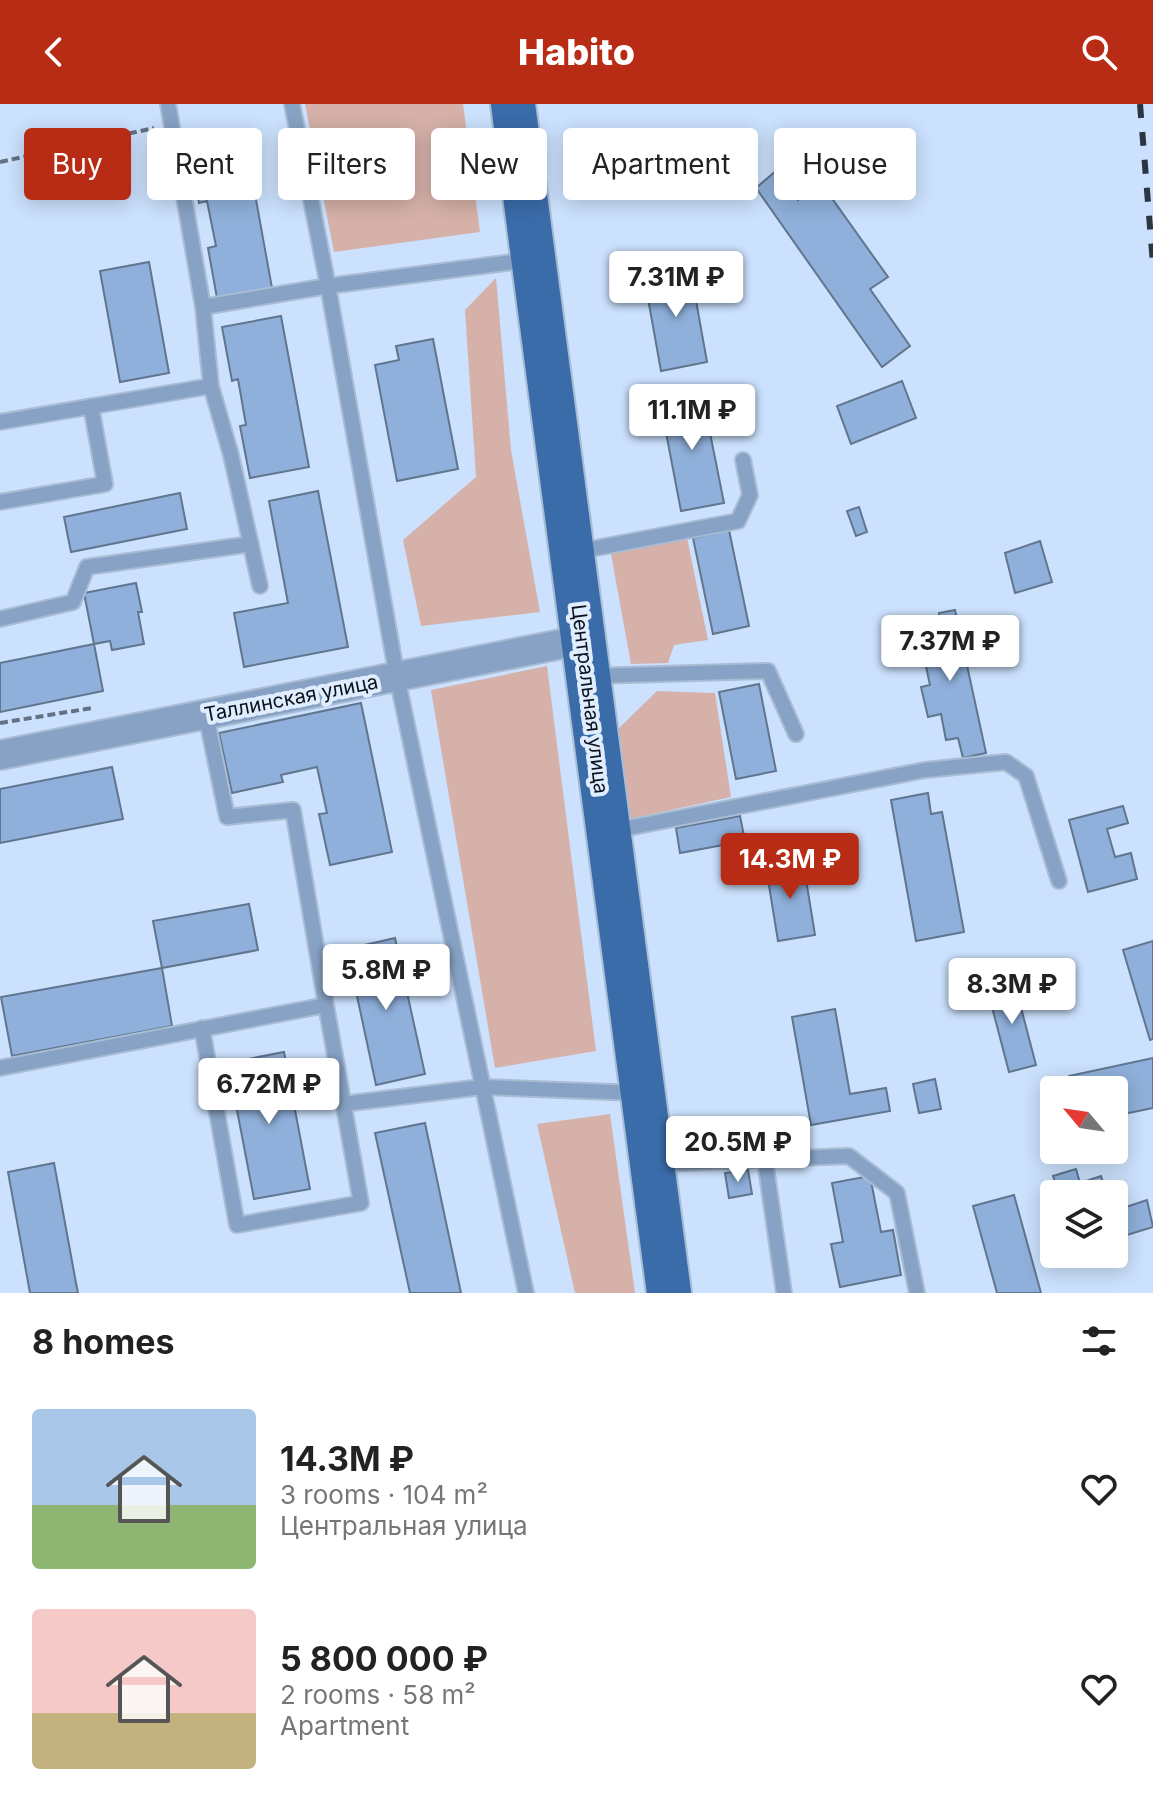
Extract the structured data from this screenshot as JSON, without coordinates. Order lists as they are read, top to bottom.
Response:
{
  "streets": {
    "main road": ["Центральная улица"],
    "street": ["Таллинская улица"]
  },
  "crossings": [
    ["Таллинская улица", "Центральная улица"]
  ],
  "north": "top left",
  "page": {
    "header": "Habito",
    "chip": [
      "Buy",
      "Rent",
      "Filters",
      "New",
      "Apartment",
      "House"
    ],
    "price": [
      "7.31M ₽",
      "11.1M ₽",
      "7.37M ₽",
      "14.3M ₽",
      "5.8M ₽",
      "8.3M ₽",
      "6.72M ₽",
      "20.5M ₽"
    ],
    "heading": "8 homes",
    "list": [
      {
        "name": "14.3M ₽",
        "note": "3 rooms · 104 m² · Центральная улица"
      },
      {
        "name": "5 800 000 ₽",
        "note": "2 rooms · 58 m² · Apartment"
      }
    ]
  }
}
